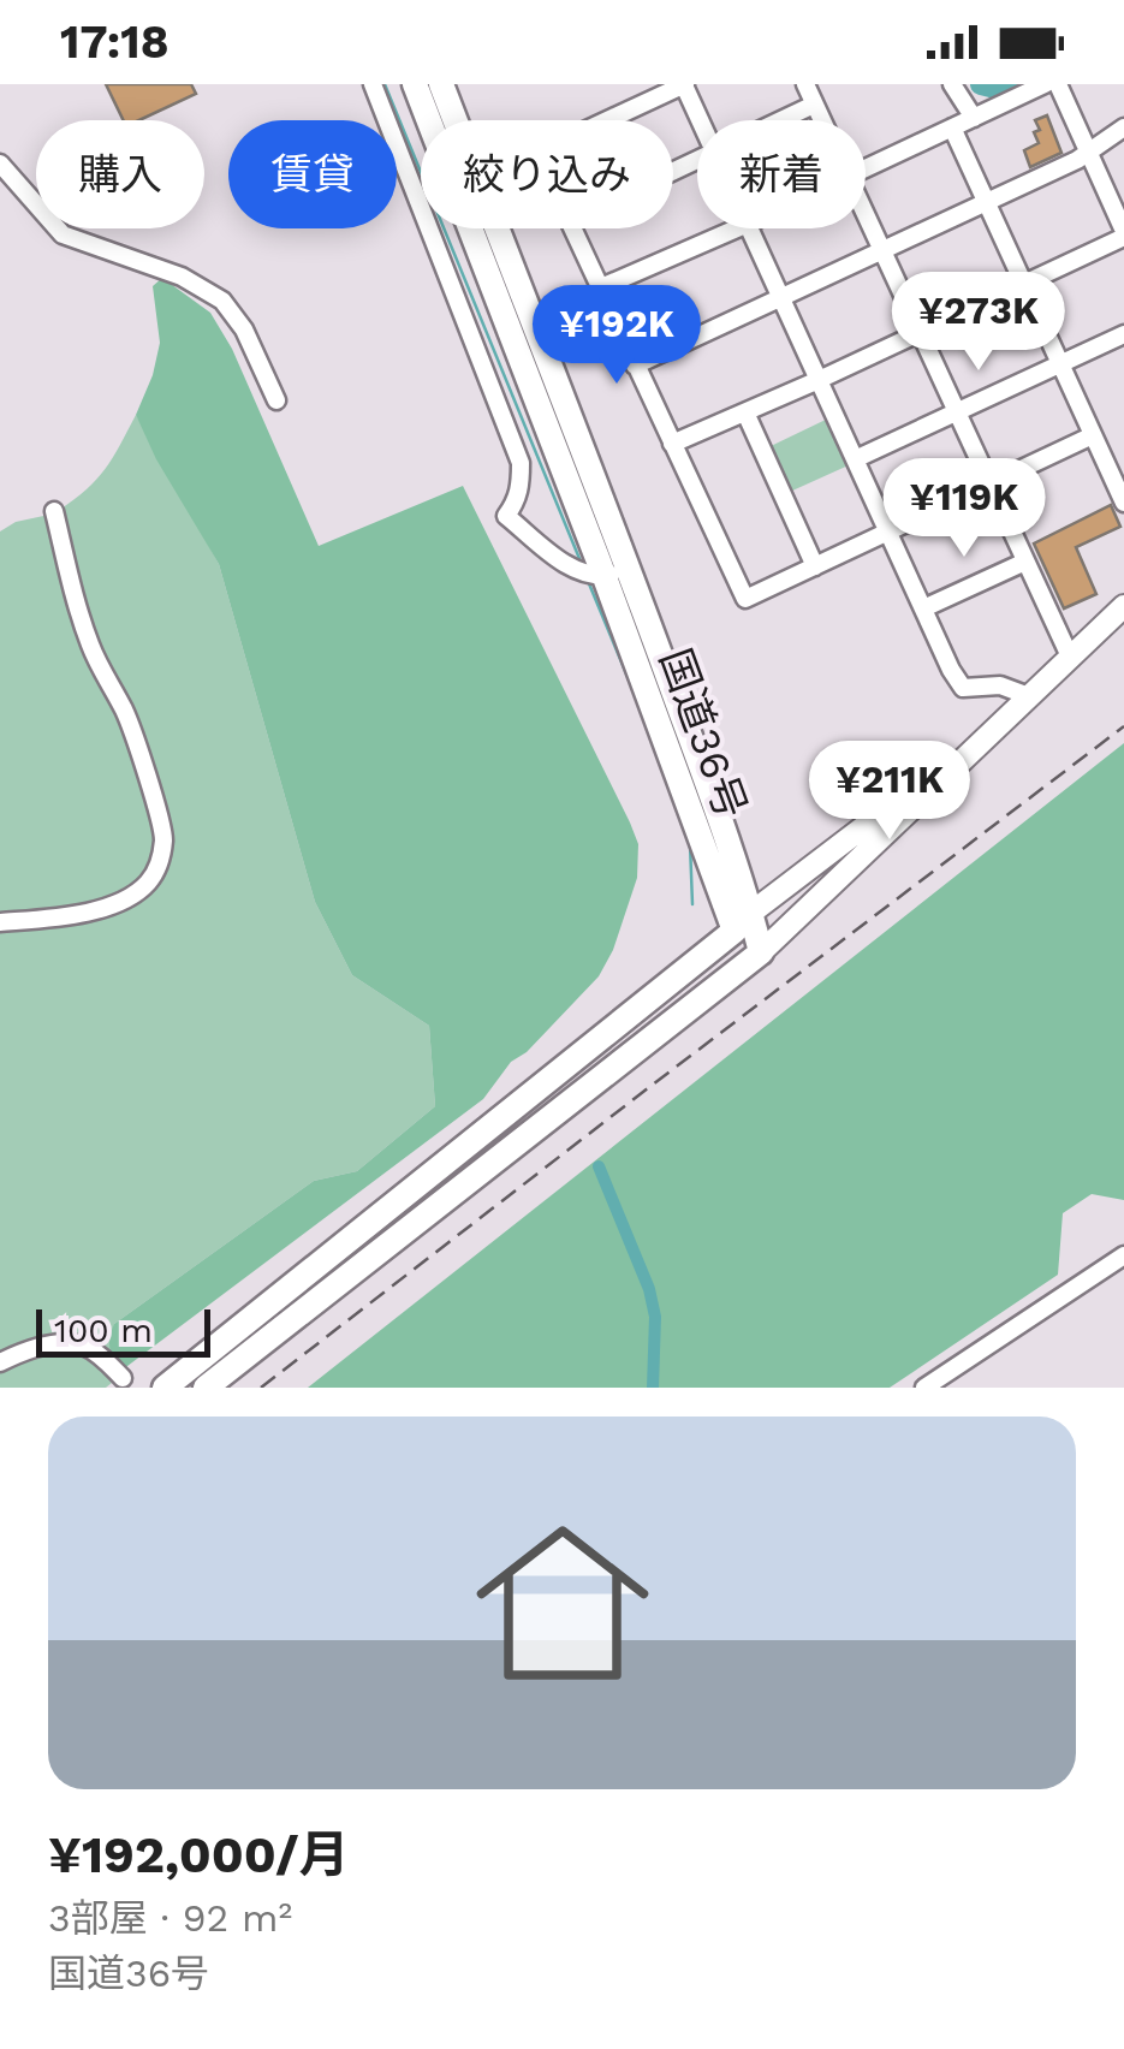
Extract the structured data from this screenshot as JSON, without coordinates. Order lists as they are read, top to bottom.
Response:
{
  "streets": {
    "highway": ["国道36号"]
  },
  "scale_bar": "100 m",
  "page": {
    "status": "17:18",
    "chip": [
      "購入",
      "賃貸",
      "絞り込み",
      "新着"
    ],
    "price": [
      "¥273K",
      "¥192K",
      "¥119K",
      "¥211K"
    ],
    "scale": "100 m",
    "list": [
      {
        "name": "¥192,000/月",
        "note": "3部屋 · 92 m² · 国道36号"
      }
    ]
  }
}
